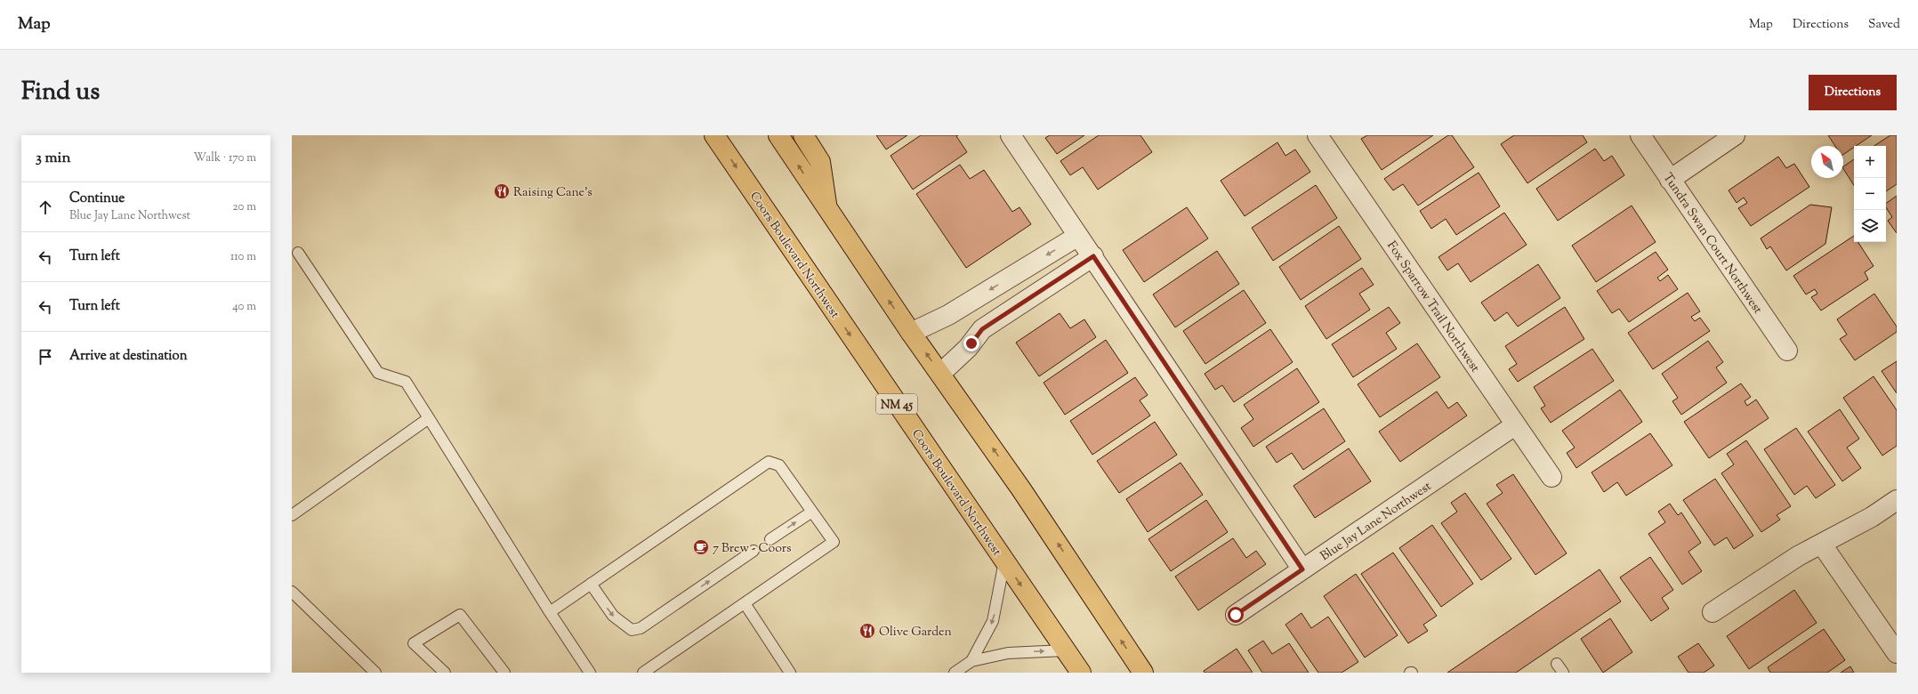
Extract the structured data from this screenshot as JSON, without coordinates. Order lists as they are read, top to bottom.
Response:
{
  "streets": {
    "main road": ["Coors Boulevard Northwest", "NM 45"],
    "street": ["Tundra Swan Court Northwest", "Fox Sparrow Trail Northwest", "Blue Jay Lane Northwest"]
  },
  "crossings": [
    ["Fox Sparrow Trail Northwest", "Blue Jay Lane Northwest"]
  ],
  "places": {
    "restaurant": ["Raising Cane's", "Olive Garden"],
    "cafe": ["7 Brew - Coors"]
  },
  "north": "top left",
  "page": {
    "header": "Map",
    "nav": ["Map", "Directions", "Saved"],
    "title": "Find us",
    "buttons": "Directions",
    "heading": ["3 min", "Walk · 170 m"],
    "map_buttons": ["+", "−"],
    "list": [
      ["Continue", "Blue Jay Lane Northwest", "20 m"],
      ["Turn left", "110 m"],
      ["Turn left", "40 m"],
      "Arrive at destination"
    ]
  }
}
